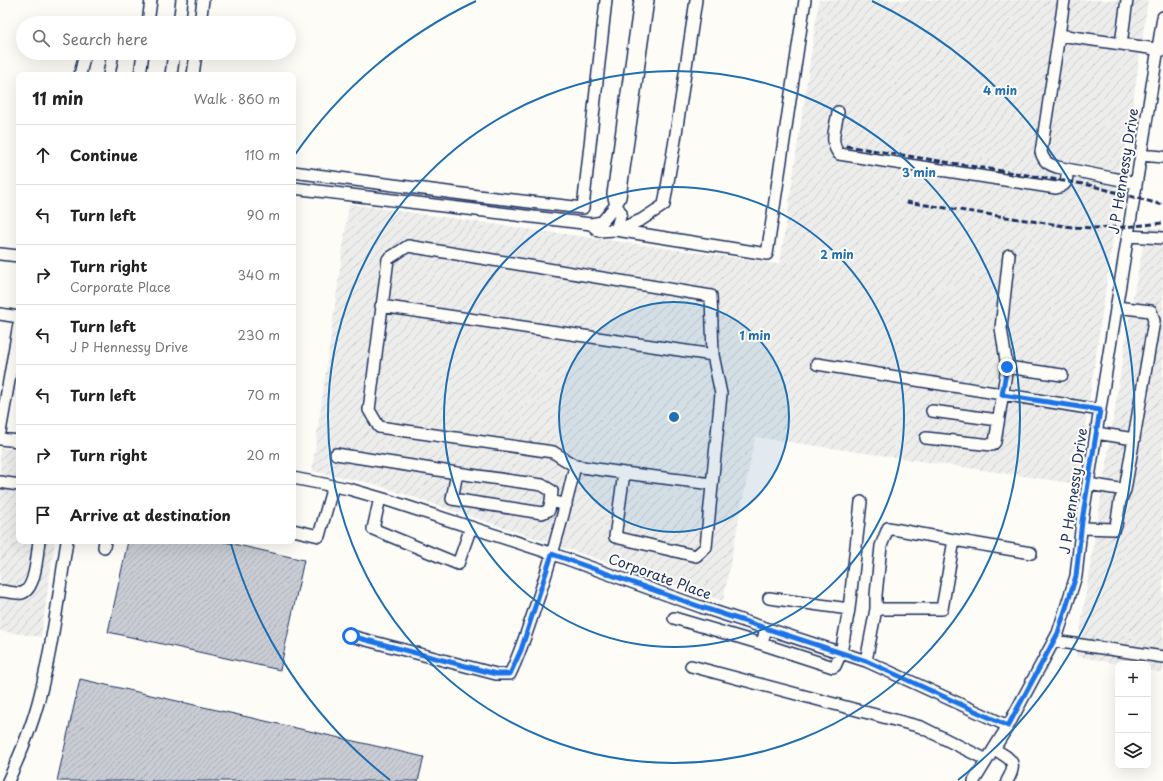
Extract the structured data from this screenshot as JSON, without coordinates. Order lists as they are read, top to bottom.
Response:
{
  "streets": {
    "street": ["J P Hennessy Drive", "Corporate Place"]
  },
  "crossings": [
    ["J P Hennessy Drive", "Corporate Place"]
  ],
  "page": {
    "search": "Search here",
    "heading": ["11 min", "Walk · 860 m"],
    "list": [
      ["Continue", "110 m"],
      ["Turn left", "90 m"],
      ["Turn right", "Corporate Place", "340 m"],
      ["Turn left", "J P Hennessy Drive", "230 m"],
      ["Turn left", "70 m"],
      ["Turn right", "20 m"],
      "Arrive at destination"
    ],
    "map_buttons": ["+", "−"]
  },
  "rings": [
    "4 min",
    "3 min",
    "2 min",
    "1 min"
  ]
}
